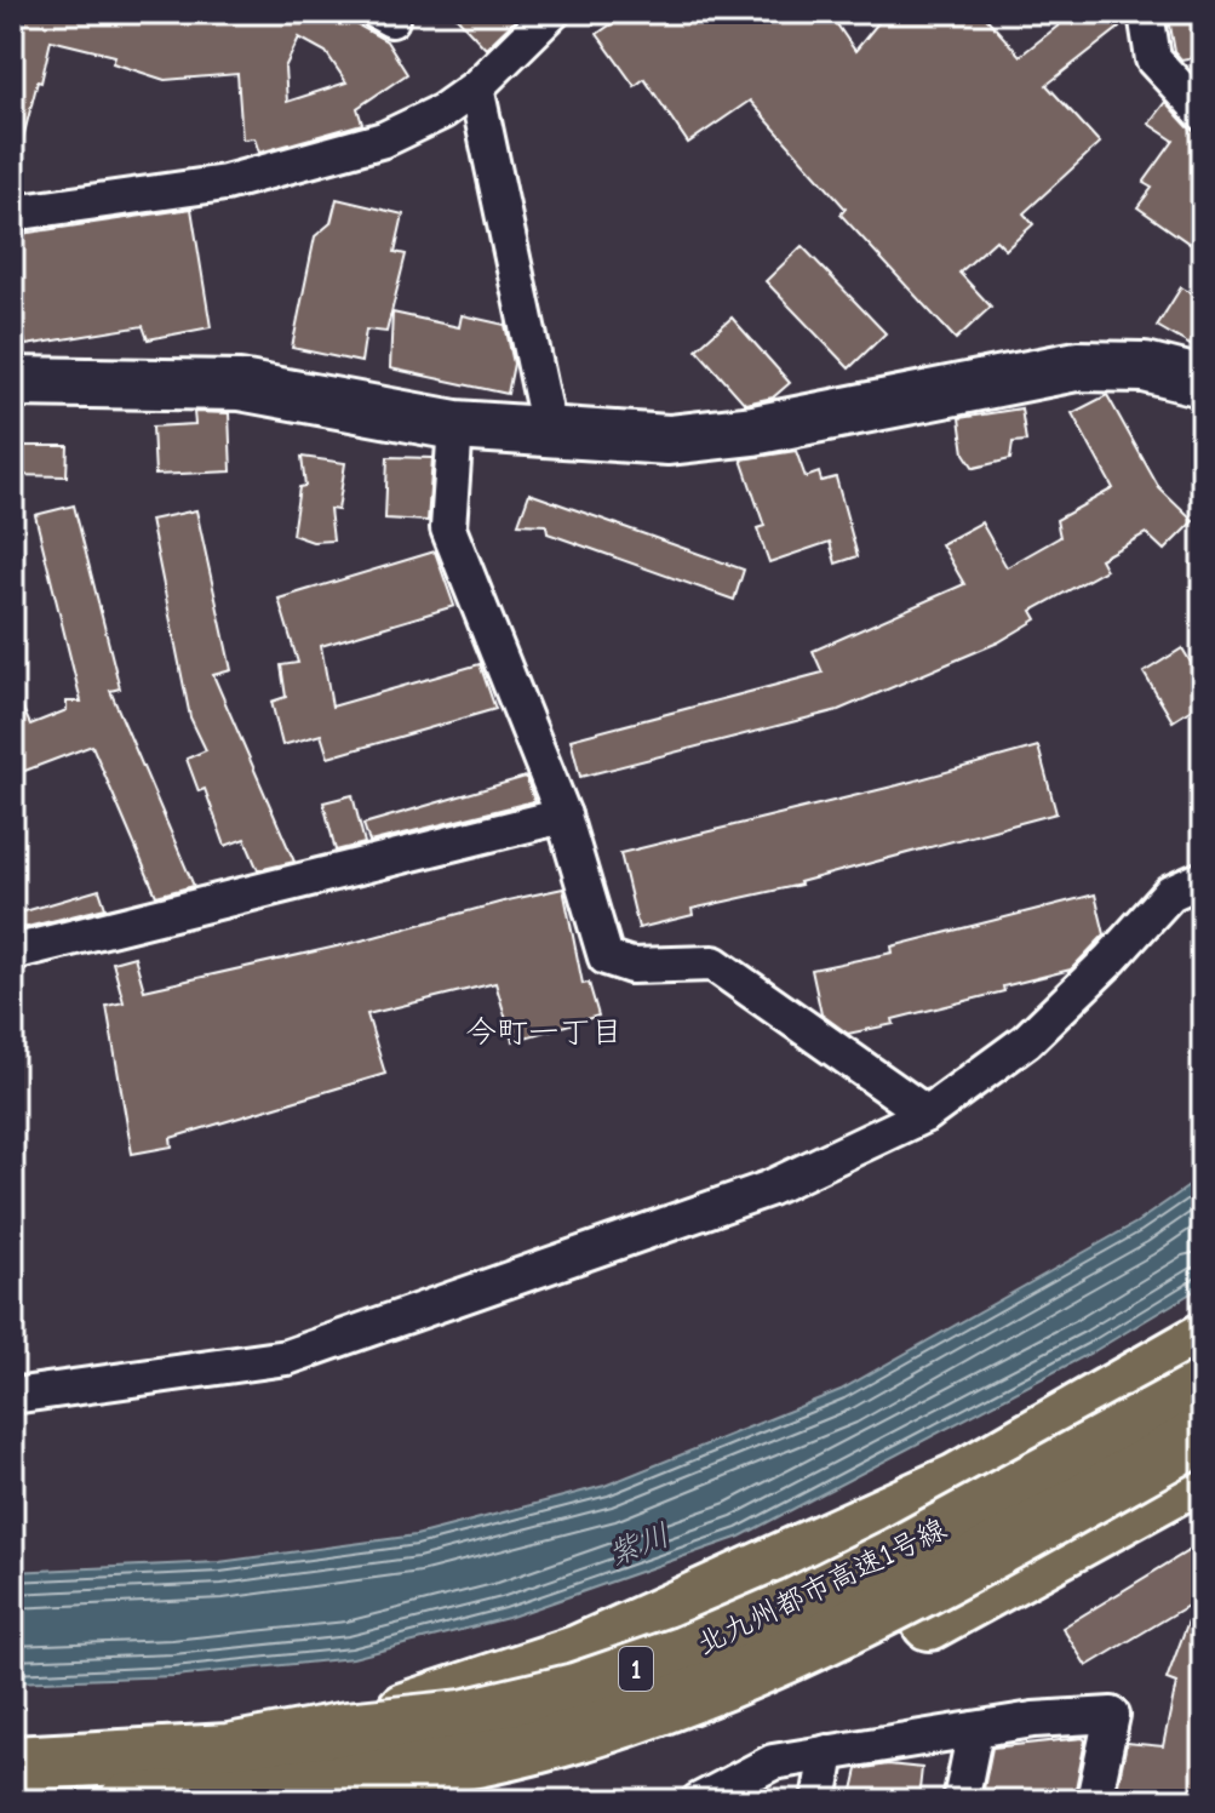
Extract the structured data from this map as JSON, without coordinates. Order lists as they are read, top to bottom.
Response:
{
  "streets": {
    "highway": ["北九州都市高速1号線", "1"]
  },
  "districts": ["今町一丁目"],
  "water": ["紫川"]
}
